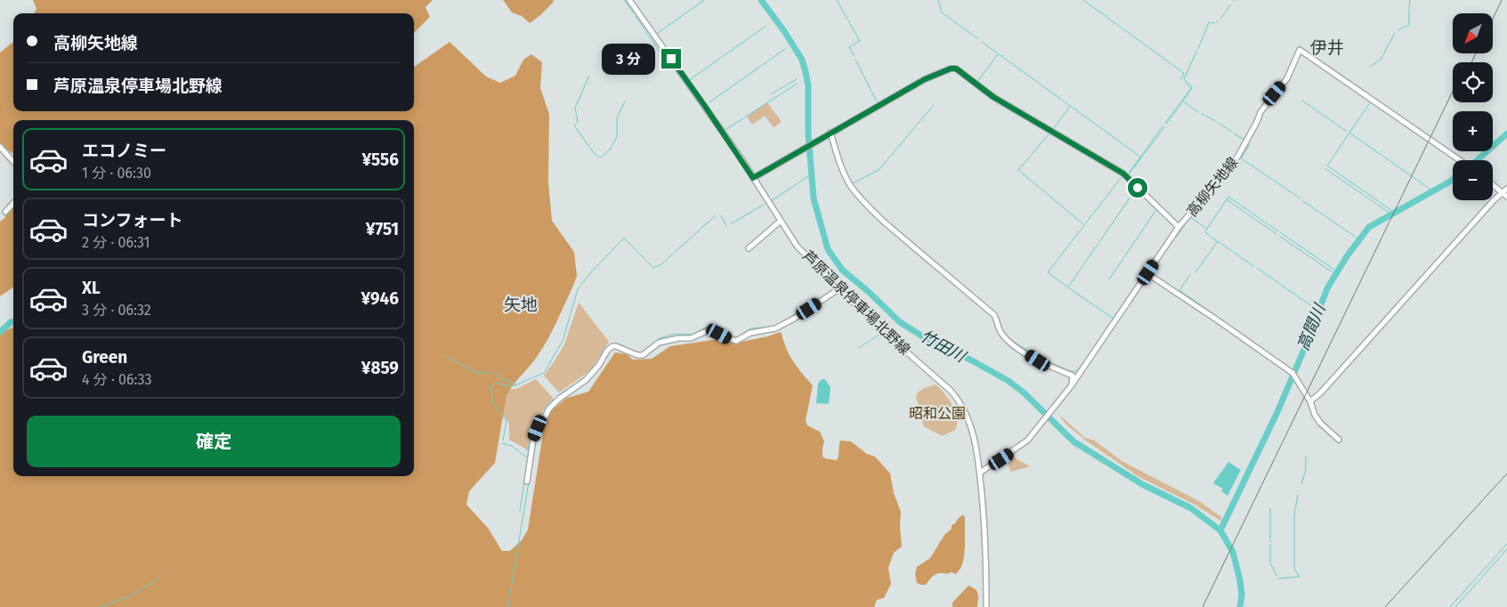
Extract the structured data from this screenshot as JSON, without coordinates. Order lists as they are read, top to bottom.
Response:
{
  "streets": {
    "street": ["高柳矢地線", "芦原温泉停車場北野線"]
  },
  "crossings": [
    ["高柳矢地線", "芦原温泉停車場北野線"]
  ],
  "districts": ["伊井", "矢地"],
  "water": ["高間川", "竹田川"],
  "parks": ["昭和公園"],
  "north": "bottom left",
  "page": {
    "map_buttons": ["+", "−"],
    "banner": ["高柳矢地線", "芦原温泉停車場北野線"],
    "bubble": "3 分",
    "list": [
      {
        "name": "エコノミー",
        "note": "1 分 · 06:30",
        "value": "¥556"
      },
      {
        "name": "コンフォート",
        "note": "2 分 · 06:31",
        "value": "¥751"
      },
      {
        "name": "XL",
        "note": "3 分 · 06:32",
        "value": "¥946"
      },
      {
        "name": "Green",
        "note": "4 分 · 06:33",
        "value": "¥859"
      }
    ],
    "buttons": "確定"
  }
}
